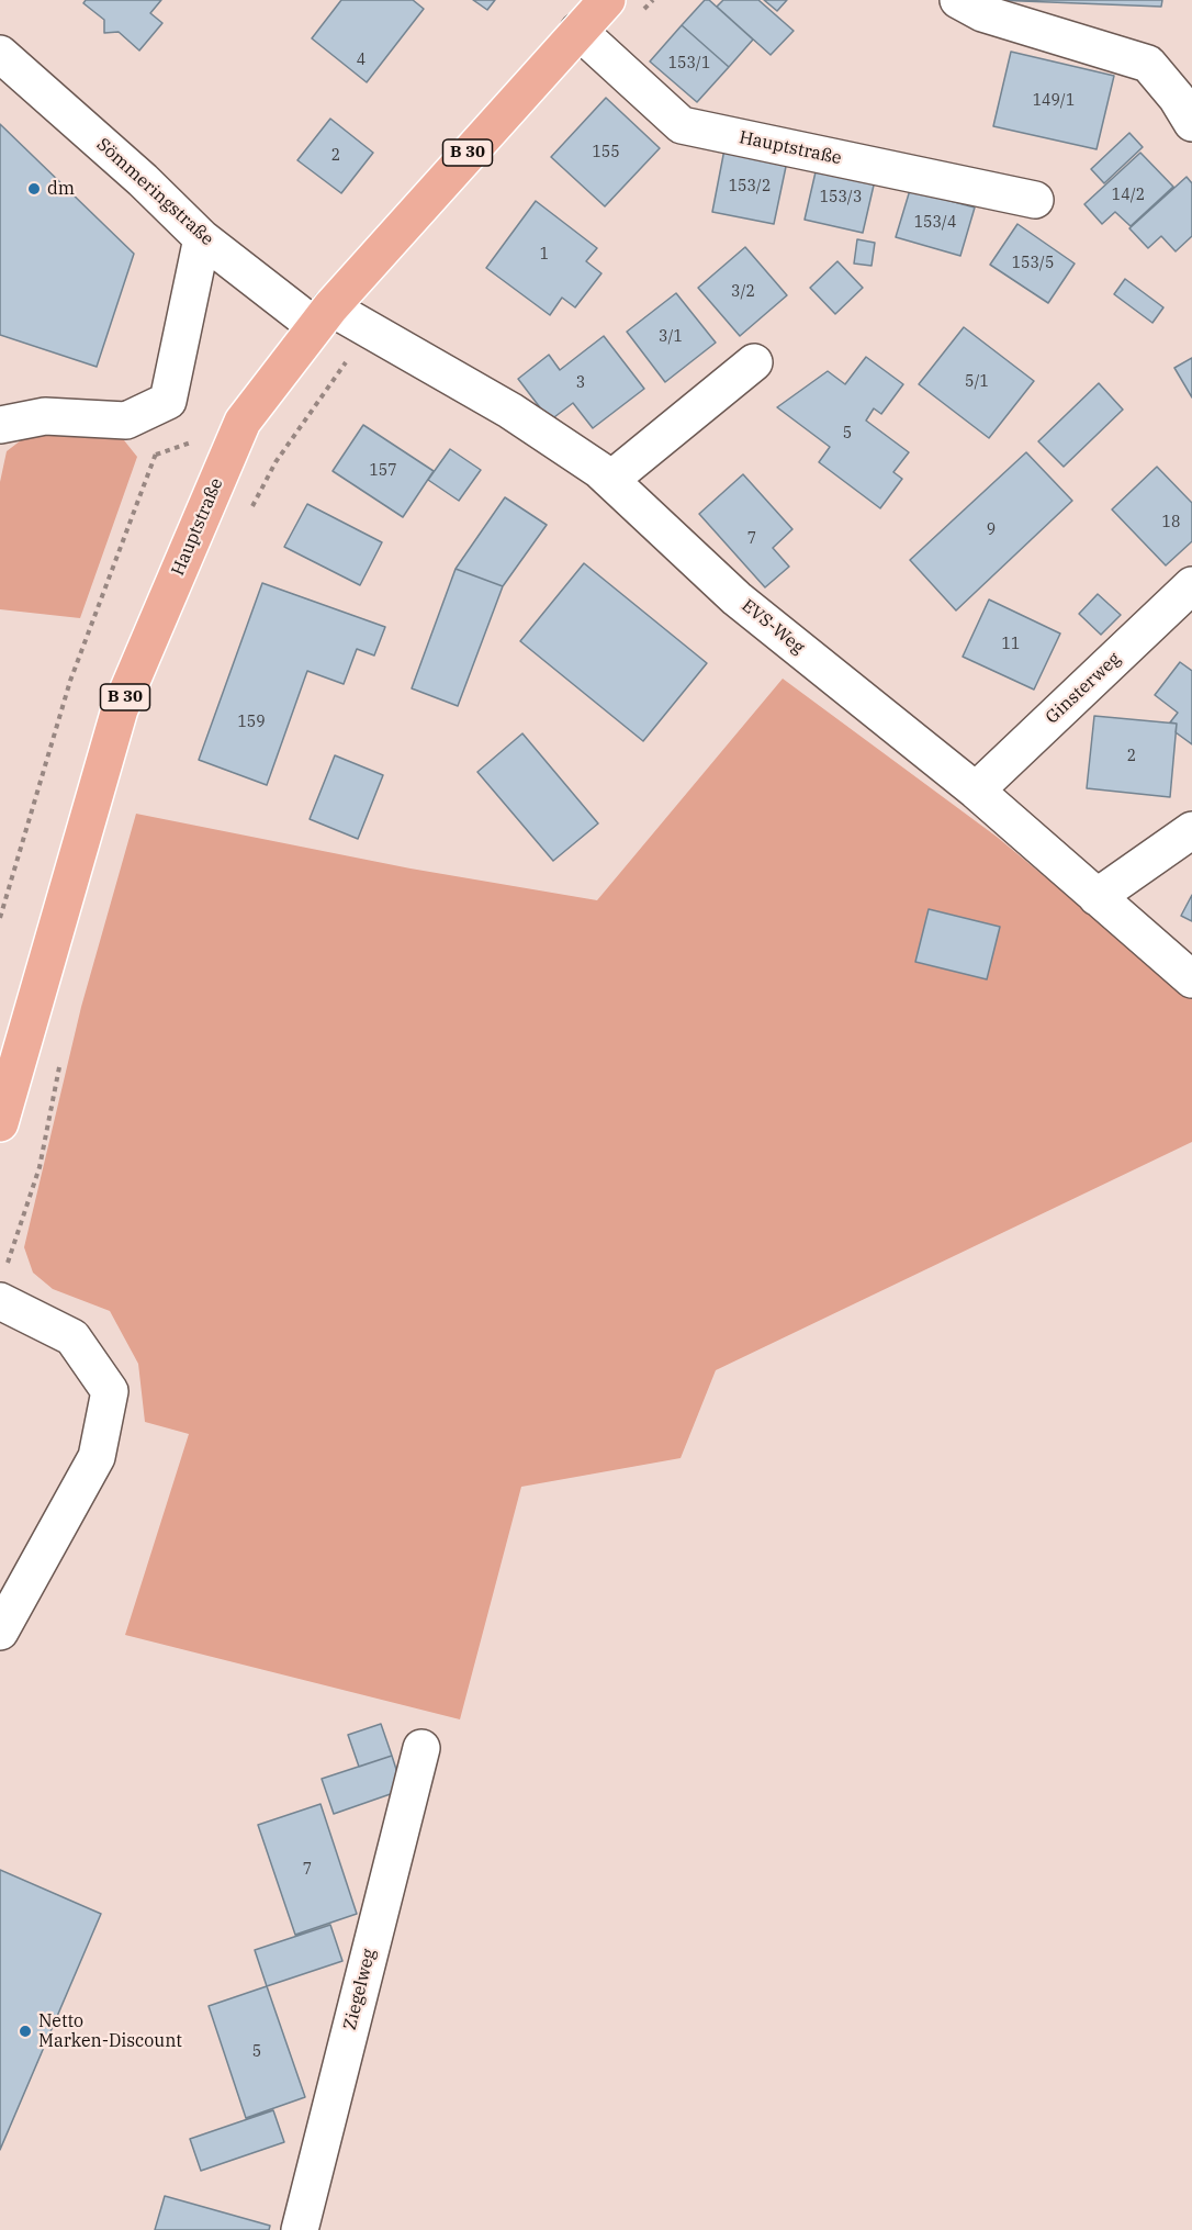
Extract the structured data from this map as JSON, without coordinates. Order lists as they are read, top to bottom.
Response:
{
  "streets": {
    "main road": ["Hauptstraße", "B 30"],
    "street": [
      "Sömmeringstraße",
      "EVS-Weg",
      "Ginsterweg",
      "Ziegelweg"
    ]
  },
  "crossings": [
    ["Hauptstraße", "Sömmeringstraße"],
    ["Hauptstraße", "EVS-Weg"],
    ["Sömmeringstraße", "EVS-Weg"],
    ["EVS-Weg", "Ginsterweg"]
  ],
  "places": ["dm", "Netto Marken-Discount"],
  "house_numbers": [
    "4",
    "153/1",
    "149/1",
    "155",
    "2",
    "153/2",
    "14/2",
    "153/3",
    "153/4",
    "1",
    "153/5",
    "3/2",
    "3/1",
    "5/1",
    "3",
    "5",
    "157",
    "18",
    "9",
    "7",
    "11",
    "159",
    "2",
    "7",
    "5"
  ]
}
